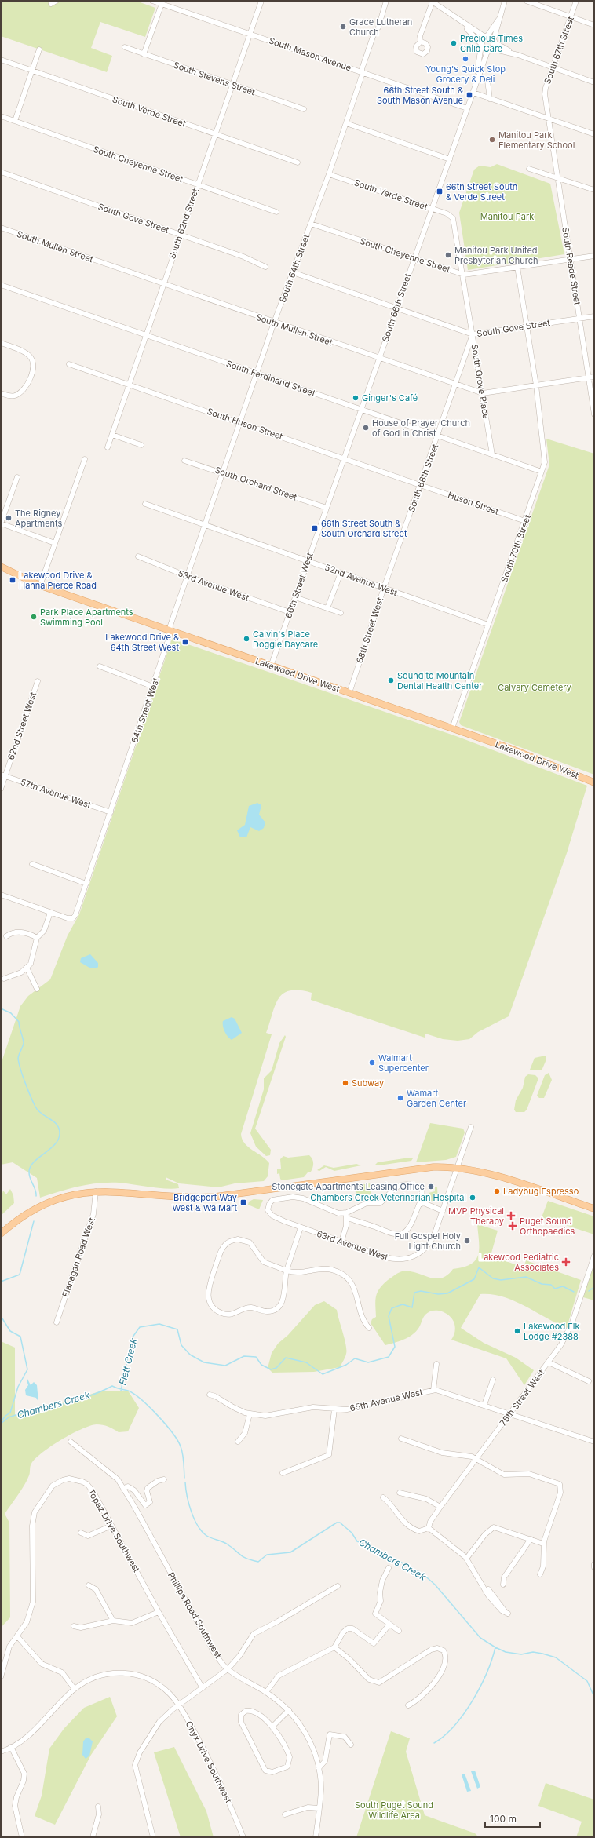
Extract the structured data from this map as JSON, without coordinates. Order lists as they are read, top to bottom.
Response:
{
  "streets": {
    "main road": ["Lakewood Drive West"],
    "street": [
      "South 67th Street",
      "South Mason Avenue",
      "South Stevens Street",
      "South Verde Street",
      "South Cheyenne Street",
      "South Gove Street",
      "South 62nd Street",
      "South Mullen Street",
      "South Reade Street",
      "South 64th Street",
      "South 66th Street",
      "South Ferdinand Street",
      "South Grove Place",
      "South Huson Street",
      "South 68th Street",
      "South Orchard Street",
      "Huson Street",
      "South 70th Street",
      "52nd Avenue West",
      "53rd Avenue West",
      "66th Street West",
      "68th Street West",
      "64th Street West",
      "62nd Street West",
      "57th Avenue West",
      "63rd Avenue West",
      "Flanagan Road West",
      "75th Street West",
      "65th Avenue West",
      "Topaz Drive Southwest",
      "Phillips Road Southwest",
      "Onyx Drive Southwest"
    ]
  },
  "crossings": [
    ["South 67th Street", "South Reade Street"],
    ["South Mason Avenue", "South 62nd Street"],
    ["South Mason Avenue", "South 64th Street"],
    ["South Mason Avenue", "South 66th Street"],
    ["South Stevens Street", "South 62nd Street"],
    ["South Verde Street", "South 62nd Street"],
    ["South Verde Street", "South 64th Street"],
    ["South Verde Street", "South 66th Street"],
    ["South Verde Street", "South Grove Place"],
    ["South Cheyenne Street", "South 62nd Street"],
    ["South Cheyenne Street", "South Reade Street"],
    ["South Cheyenne Street", "South 64th Street"],
    ["South Cheyenne Street", "South 66th Street"],
    ["South Cheyenne Street", "South Grove Place"],
    ["South Cheyenne Street", "South 70th Street"],
    ["South Gove Street", "South 62nd Street"],
    ["South Gove Street", "South Reade Street"],
    ["South Gove Street", "South 64th Street"],
    ["South Gove Street", "South 66th Street"],
    ["South Gove Street", "South Grove Place"],
    ["South Gove Street", "South 68th Street"],
    ["South Gove Street", "South 70th Street"],
    ["South 62nd Street", "South Mullen Street"],
    ["South 62nd Street", "South Ferdinand Street"],
    ["South 62nd Street", "South Huson Street"],
    ["South Mullen Street", "South Reade Street"],
    ["South Mullen Street", "South 64th Street"],
    ["South Mullen Street", "South 66th Street"],
    ["South Mullen Street", "South Grove Place"],
    ["South Mullen Street", "South 68th Street"],
    ["South Mullen Street", "South 70th Street"],
    ["South 64th Street", "South Ferdinand Street"],
    ["South 64th Street", "South Huson Street"],
    ["South 64th Street", "South Orchard Street"],
    ["South 64th Street", "64th Street West"],
    ["South 66th Street", "South Ferdinand Street"],
    ["South 66th Street", "South Huson Street"],
    ["South 66th Street", "South Orchard Street"],
    ["South 66th Street", "66th Street West"],
    ["South Ferdinand Street", "South Grove Place"],
    ["South Ferdinand Street", "South 68th Street"],
    ["South Ferdinand Street", "South 70th Street"],
    ["South Grove Place", "South 68th Street"],
    ["South Huson Street", "South 68th Street"],
    ["South Huson Street", "Huson Street"],
    ["South 68th Street", "Huson Street"],
    ["South 68th Street", "68th Street West"],
    ["Huson Street", "South 70th Street"],
    ["South 70th Street", "52nd Avenue West"],
    ["South 70th Street", "Lakewood Drive West"],
    ["52nd Avenue West", "66th Street West"],
    ["52nd Avenue West", "68th Street West"],
    ["52nd Avenue West", "64th Street West"],
    ["53rd Avenue West", "66th Street West"],
    ["53rd Avenue West", "64th Street West"],
    ["66th Street West", "Lakewood Drive West"],
    ["68th Street West", "Lakewood Drive West"],
    ["Lakewood Drive West", "64th Street West"],
    ["64th Street West", "57th Avenue West"],
    ["62nd Street West", "57th Avenue West"],
    ["75th Street West", "65th Avenue West"]
  ],
  "water": ["Flett Creek", "Chambers Creek"],
  "parks": ["Manitou Park", "Calvary Cemetery", "South Puget Sound Wildlife Area"],
  "places": {
    "other": [
      "Grace Lutheran Church",
      "Precious Times Child Care",
      "Young's Quick Stop Grocery & Deli",
      "Manitou Park Elementary School",
      "Manitou Park United Presbyterian Church",
      "Ginger's Café",
      "House of Prayer Church of God in Christ",
      "The Rigney Apartments",
      "Park Place Apartments Swimming Pool",
      "Calvin's Place Doggie Daycare",
      "Sound to Mountain Dental Health Center",
      "Walmart Supercenter",
      "Subway",
      "Wamart Garden Center",
      "Stonegate Apartments Leasing Office",
      "Ladybug Espresso",
      "Chambers Creek Veterinarian Hospital",
      "Full Gospel Holy Light Church",
      "Lakewood Elk Lodge #2388"
    ],
    "transit": [
      "66th Street South & South Mason Avenue",
      "66th Street South & Verde Street",
      "66th Street South & South Orchard Street",
      "Lakewood Drive & Hanna Pierce Road",
      "Lakewood Drive & 64th Street West",
      "Bridgeport Way West & WalMart"
    ],
    "health": ["MVP Physical Therapy", "Puget Sound Orthopaedics", "Lakewood Pediatric Associates"]
  },
  "scale_bar": "100 m"
}
